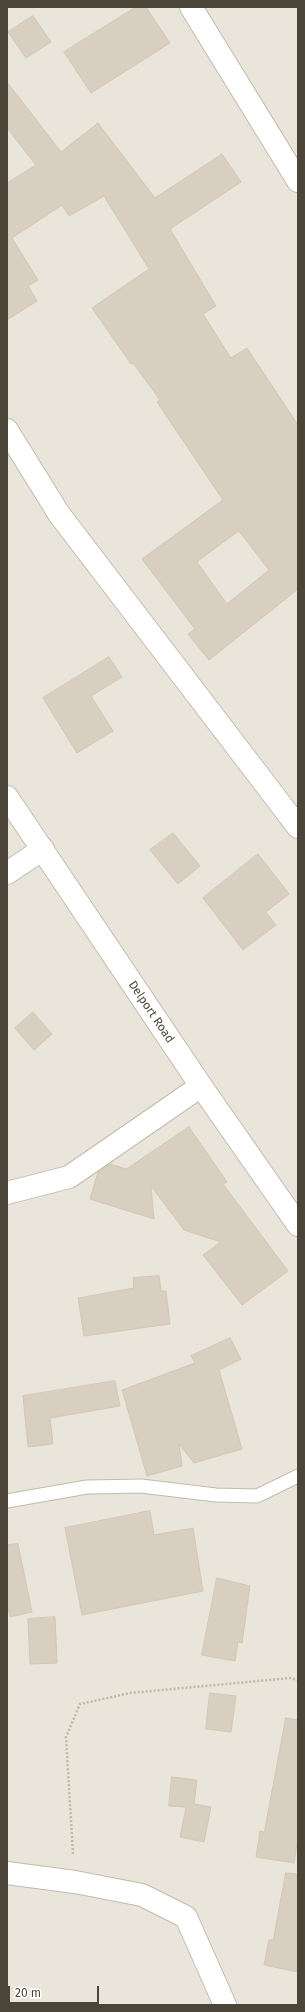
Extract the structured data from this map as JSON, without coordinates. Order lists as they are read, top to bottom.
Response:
{
  "streets": {
    "street": ["Delport Road"]
  },
  "scale_bar": "20 m"
}
